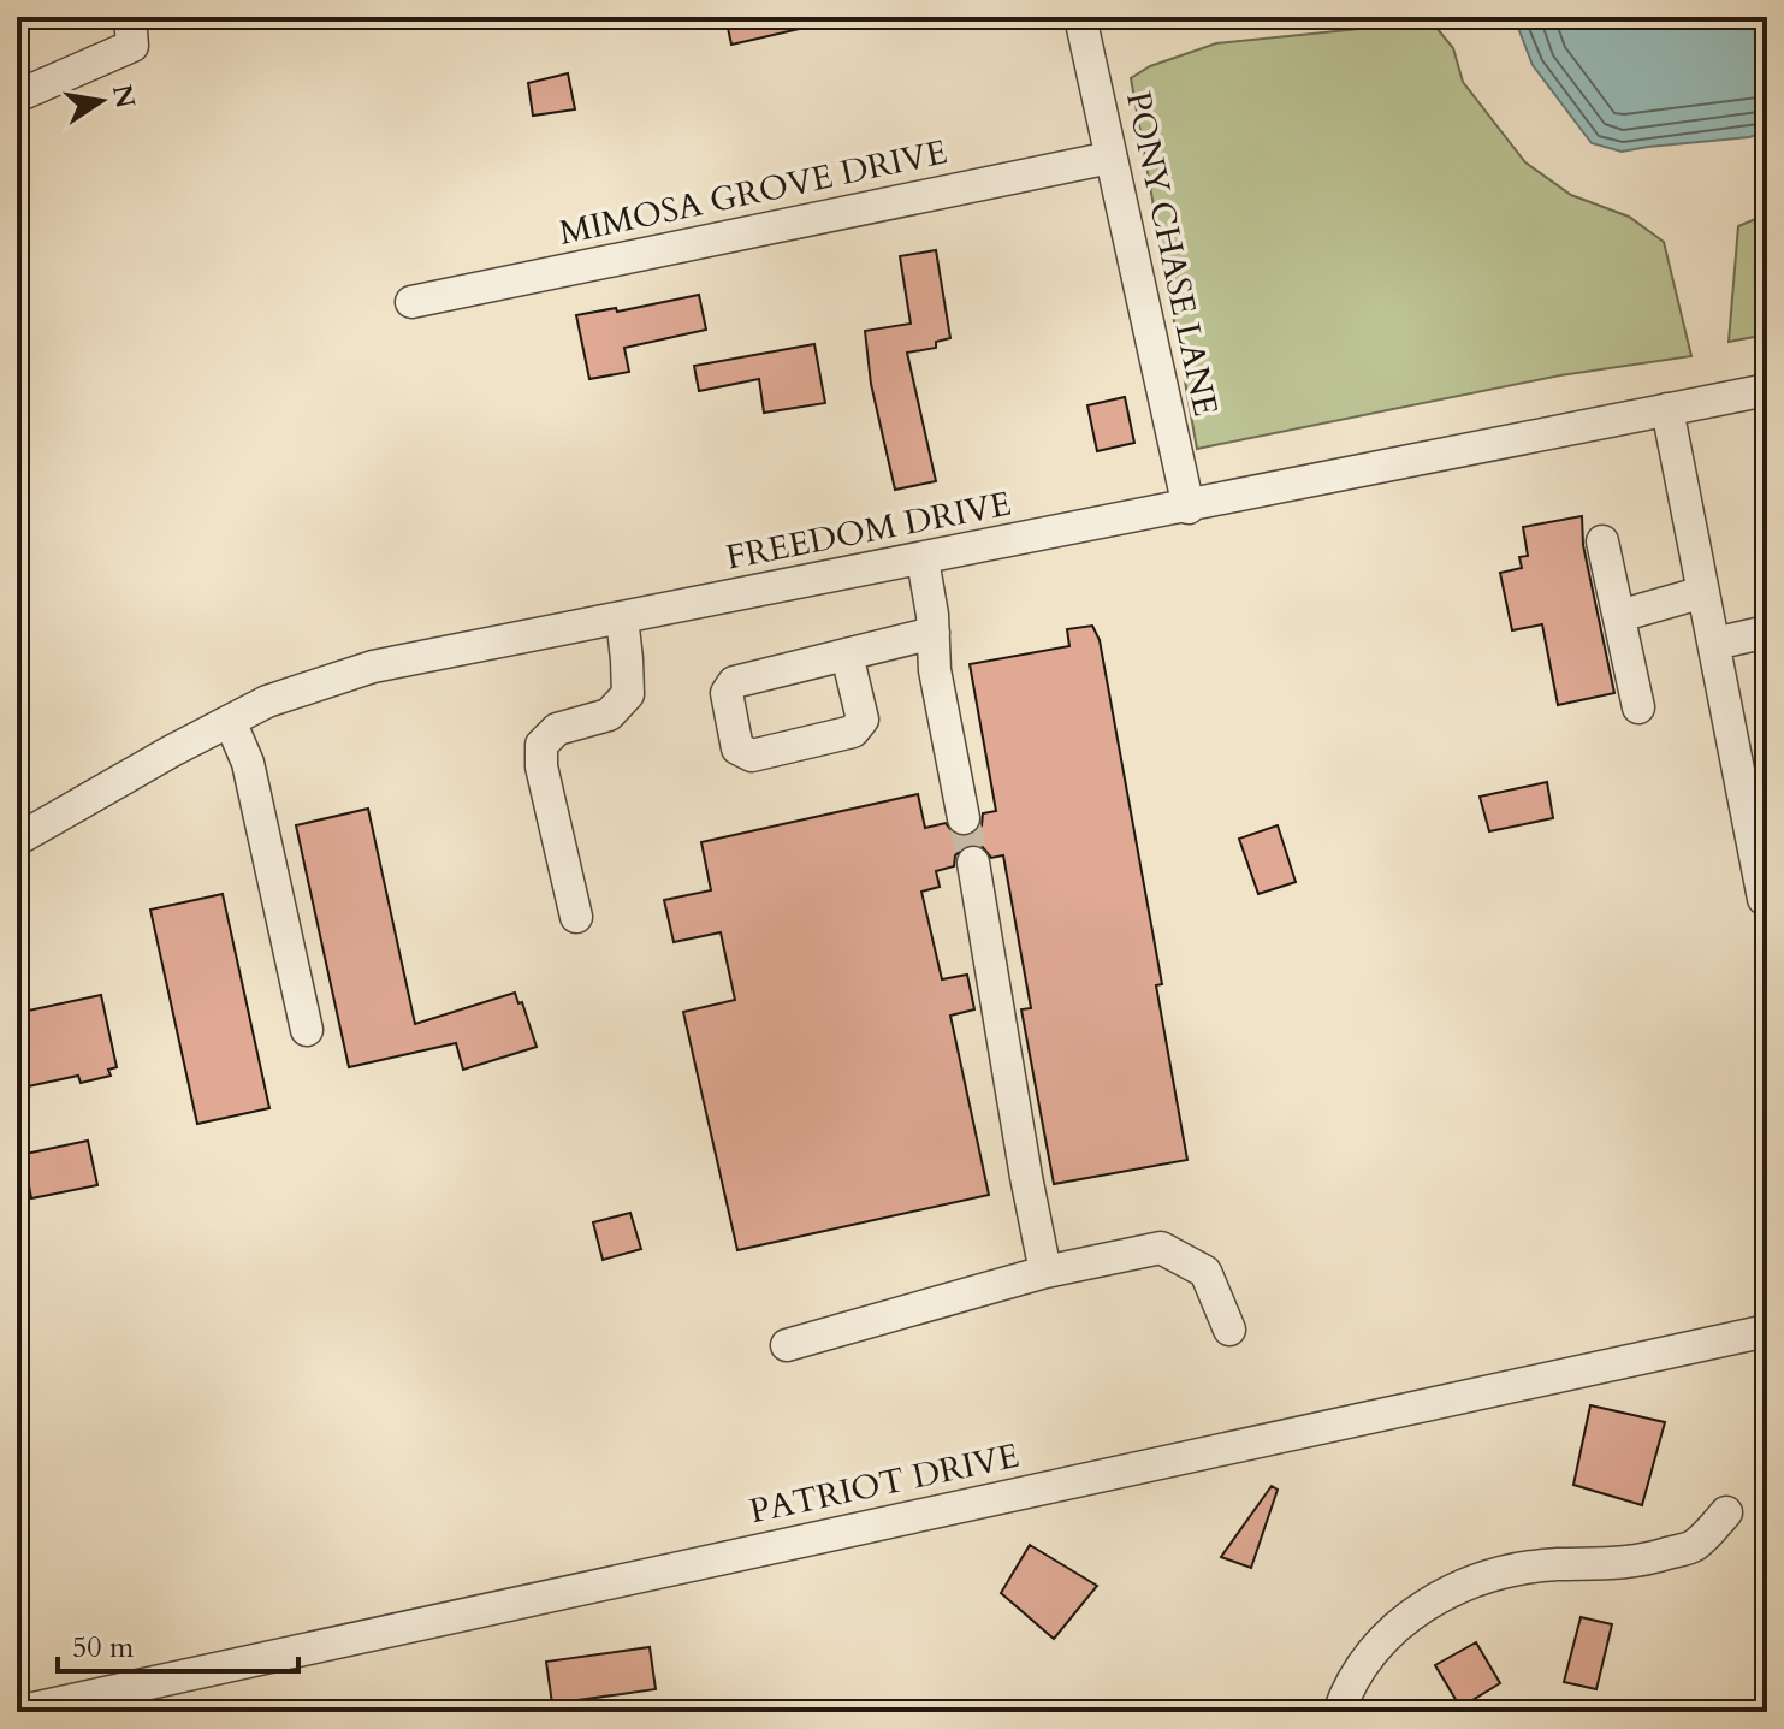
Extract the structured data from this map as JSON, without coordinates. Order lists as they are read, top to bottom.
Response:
{
  "streets": {
    "street": [
      "MIMOSA GROVE DRIVE",
      "PONY CHASE LANE",
      "FREEDOM DRIVE",
      "PATRIOT DRIVE"
    ]
  },
  "crossings": [
    ["MIMOSA GROVE DRIVE", "PONY CHASE LANE"],
    ["PONY CHASE LANE", "FREEDOM DRIVE"]
  ],
  "scale_bar": "50 m",
  "north": "right"
}
